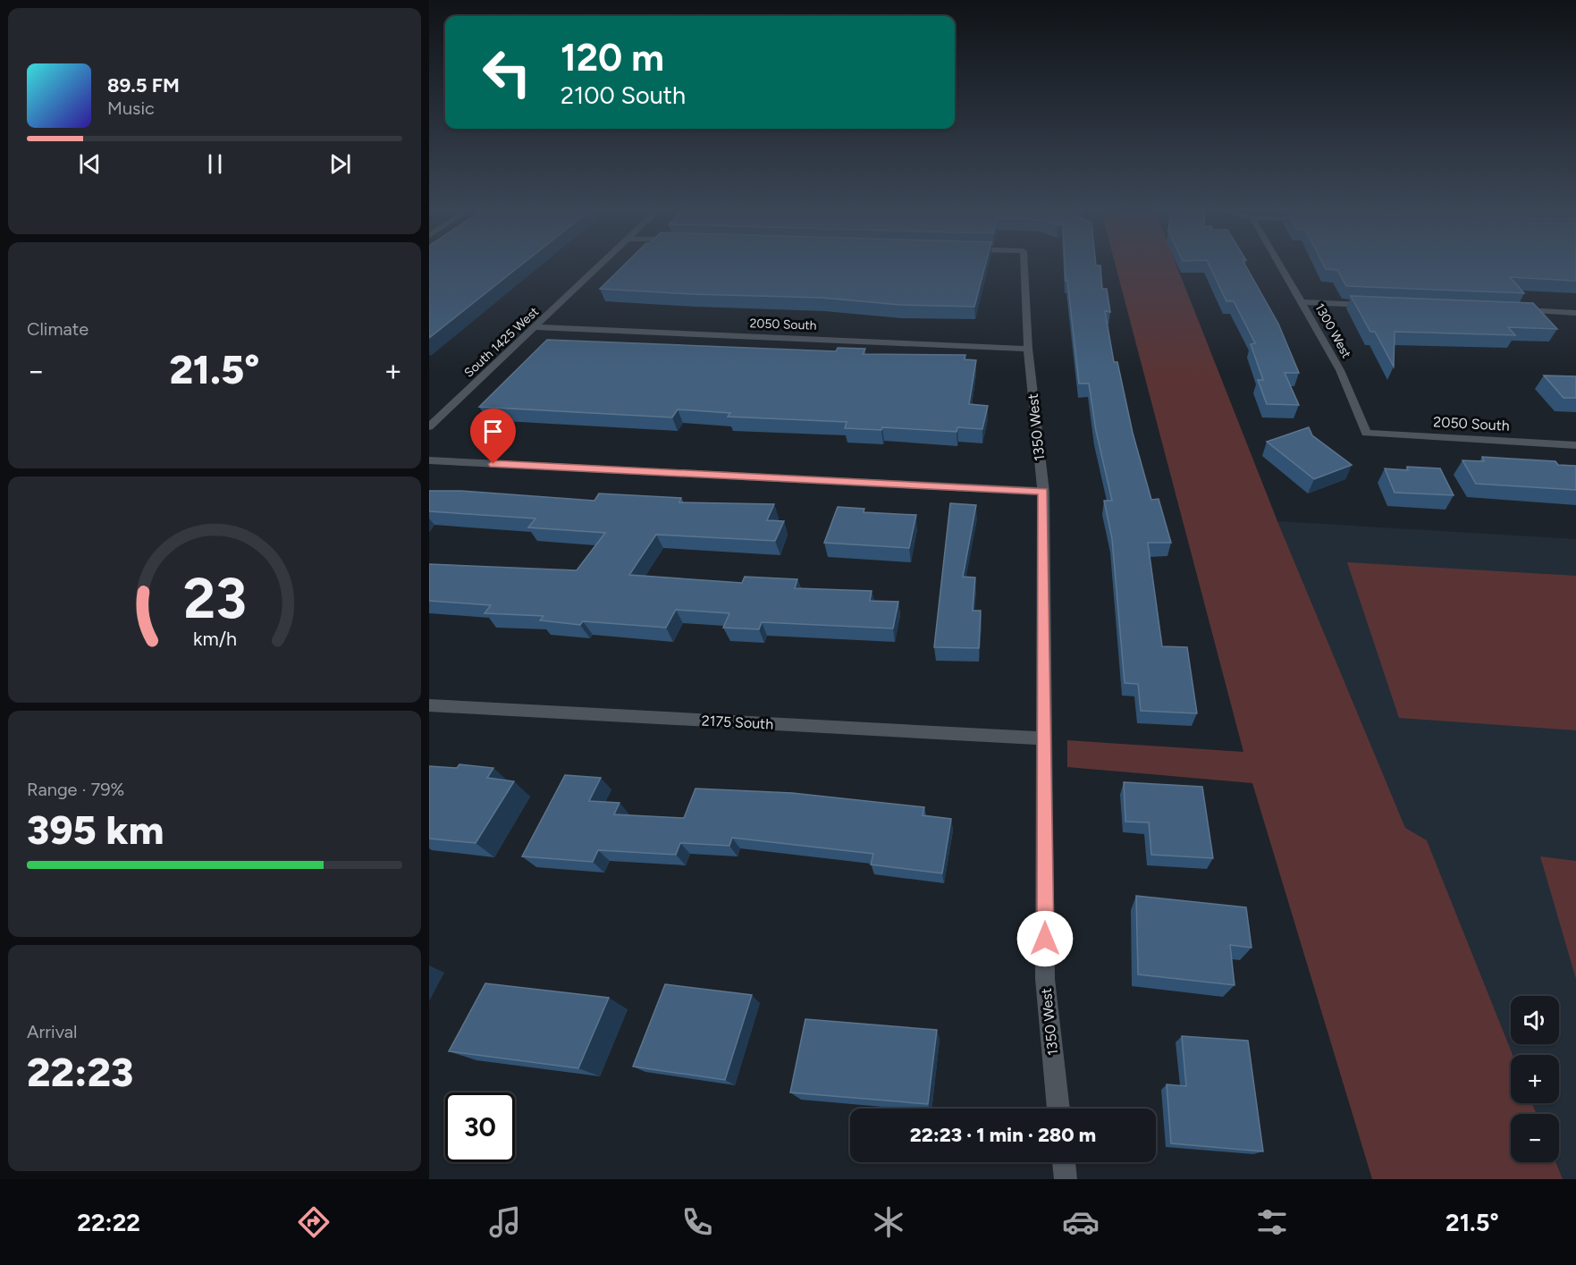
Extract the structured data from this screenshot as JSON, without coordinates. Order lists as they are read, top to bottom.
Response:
{
  "streets": {
    "street": [
      "2050 South",
      "1300 West",
      "South 1425 West",
      "1350 West",
      "2175 South"
    ]
  },
  "crossings": [
    ["2050 South", "1300 West"],
    ["2050 South", "South 1425 West"],
    ["2050 South", "1350 West"],
    ["1350 West", "2175 South"]
  ],
  "page": {
    "turn": ["120 m", "2100 South"],
    "song": ["89.5 FM", "Music"],
    "tile": [
      "Climate",
      ["Range · 79%", "395 km"],
      ["Arrival", "22:23"]
    ],
    "heat": ["−", "21.5°", "+"],
    "map_buttons": ["+", "−"],
    "limit": "30",
    "trip": "22:23 · 1 min · 280 m",
    "tabs": ["22:22", "21.5°"],
    "gauge": ["23", "km/h"]
  }
}
